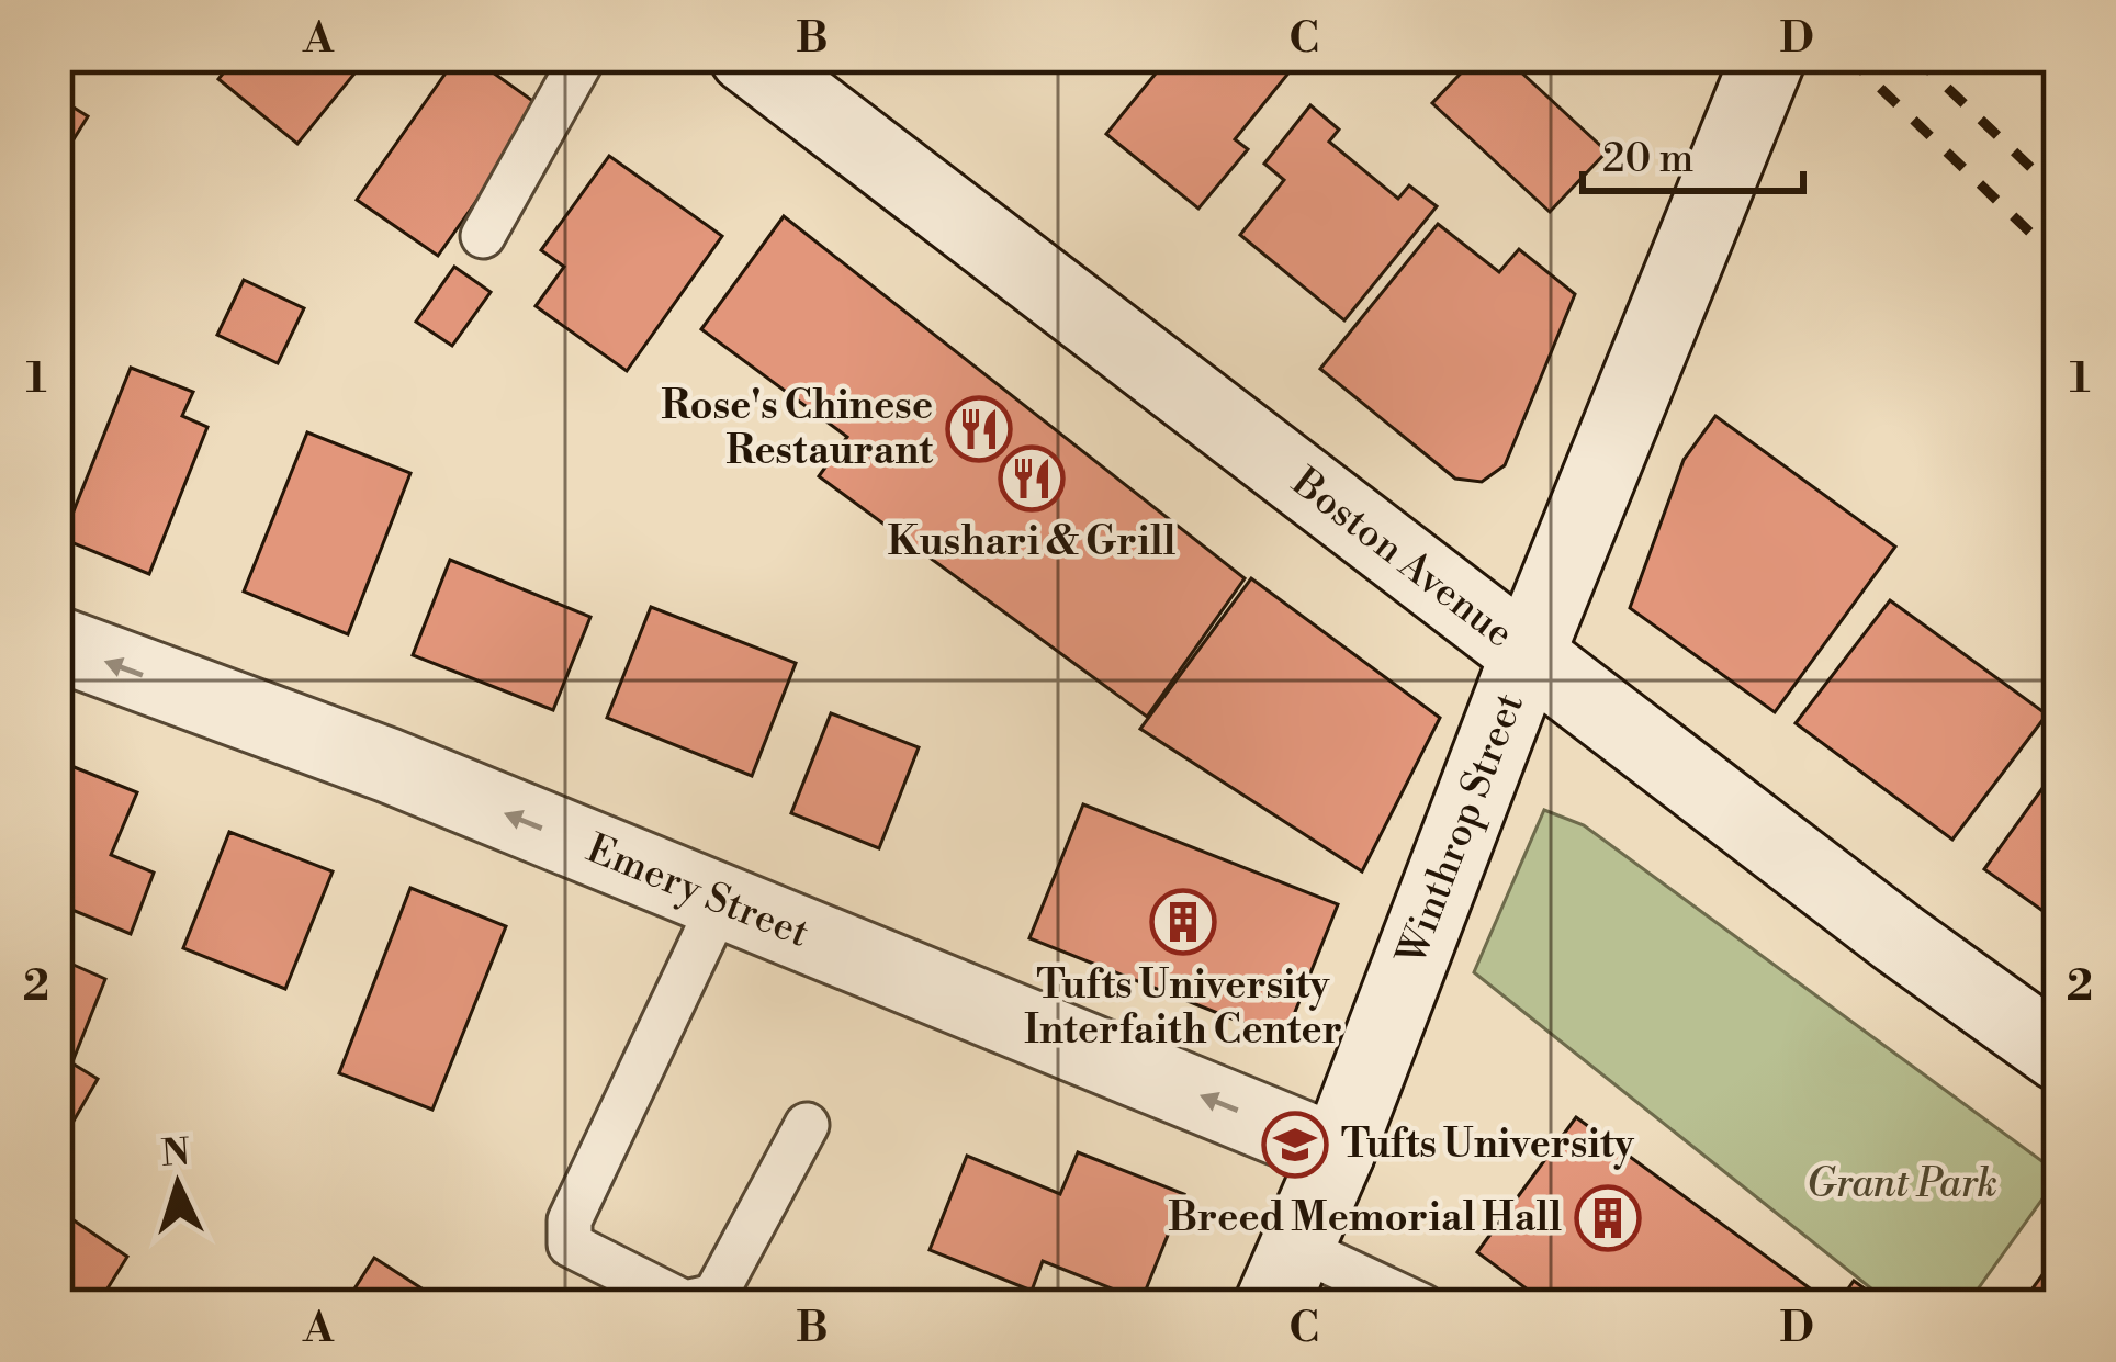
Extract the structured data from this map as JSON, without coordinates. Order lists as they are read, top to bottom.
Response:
{
  "streets": {
    "street": ["Boston Avenue", "Winthrop Street", "Emery Street"]
  },
  "crossings": [
    ["Boston Avenue", "Winthrop Street"],
    ["Winthrop Street", "Emery Street"]
  ],
  "one_way": ["Emery Street"],
  "parks": ["Grant Park"],
  "places": {
    "restaurant": ["Rose's Chinese Restaurant", "Kushari & Grill"],
    "building": ["Tufts University Interfaith Center", "Breed Memorial Hall"],
    "school or university": ["Tufts University"]
  },
  "scale_bar": "20 m",
  "north": "top",
  "grid": {
    "columns": [
      "A",
      "B",
      "C",
      "D"
    ],
    "rows": ["1", "2"]
  }
}
